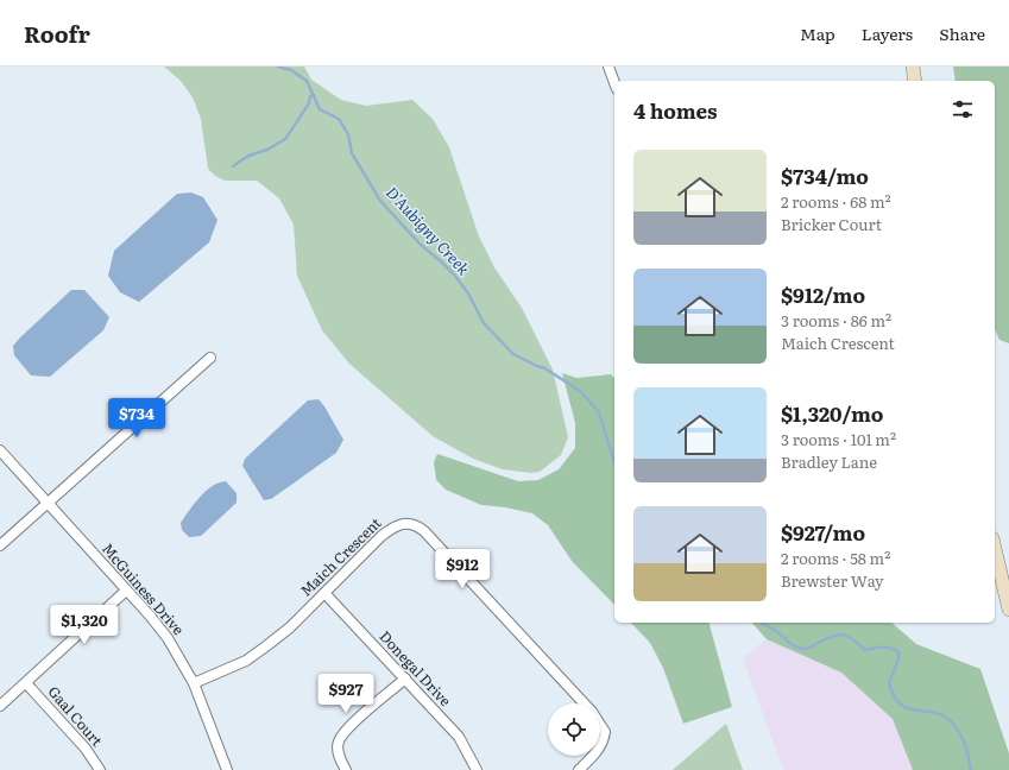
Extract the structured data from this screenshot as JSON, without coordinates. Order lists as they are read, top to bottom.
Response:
{
  "streets": {
    "street": [
      "Maich Crescent",
      "McGuiness Drive",
      "Donegal Drive",
      "Gaal Court"
    ]
  },
  "crossings": [
    ["Maich Crescent", "McGuiness Drive"],
    ["Maich Crescent", "Donegal Drive"]
  ],
  "water": ["D'Aubigny Creek"],
  "page": {
    "header": "Roofr",
    "nav": ["Map", "Layers", "Share"],
    "heading": "4 homes",
    "list": [
      {
        "name": "$734/mo",
        "note": "2 rooms · 68 m² · Bricker Court"
      },
      {
        "name": "$912/mo",
        "note": "3 rooms · 86 m² · Maich Crescent"
      },
      {
        "name": "$1,320/mo",
        "note": "3 rooms · 101 m² · Bradley Lane"
      },
      {
        "name": "$927/mo",
        "note": "2 rooms · 58 m² · Brewster Way"
      }
    ],
    "price": [
      "$734",
      "$912",
      "$1,320",
      "$927"
    ]
  }
}
